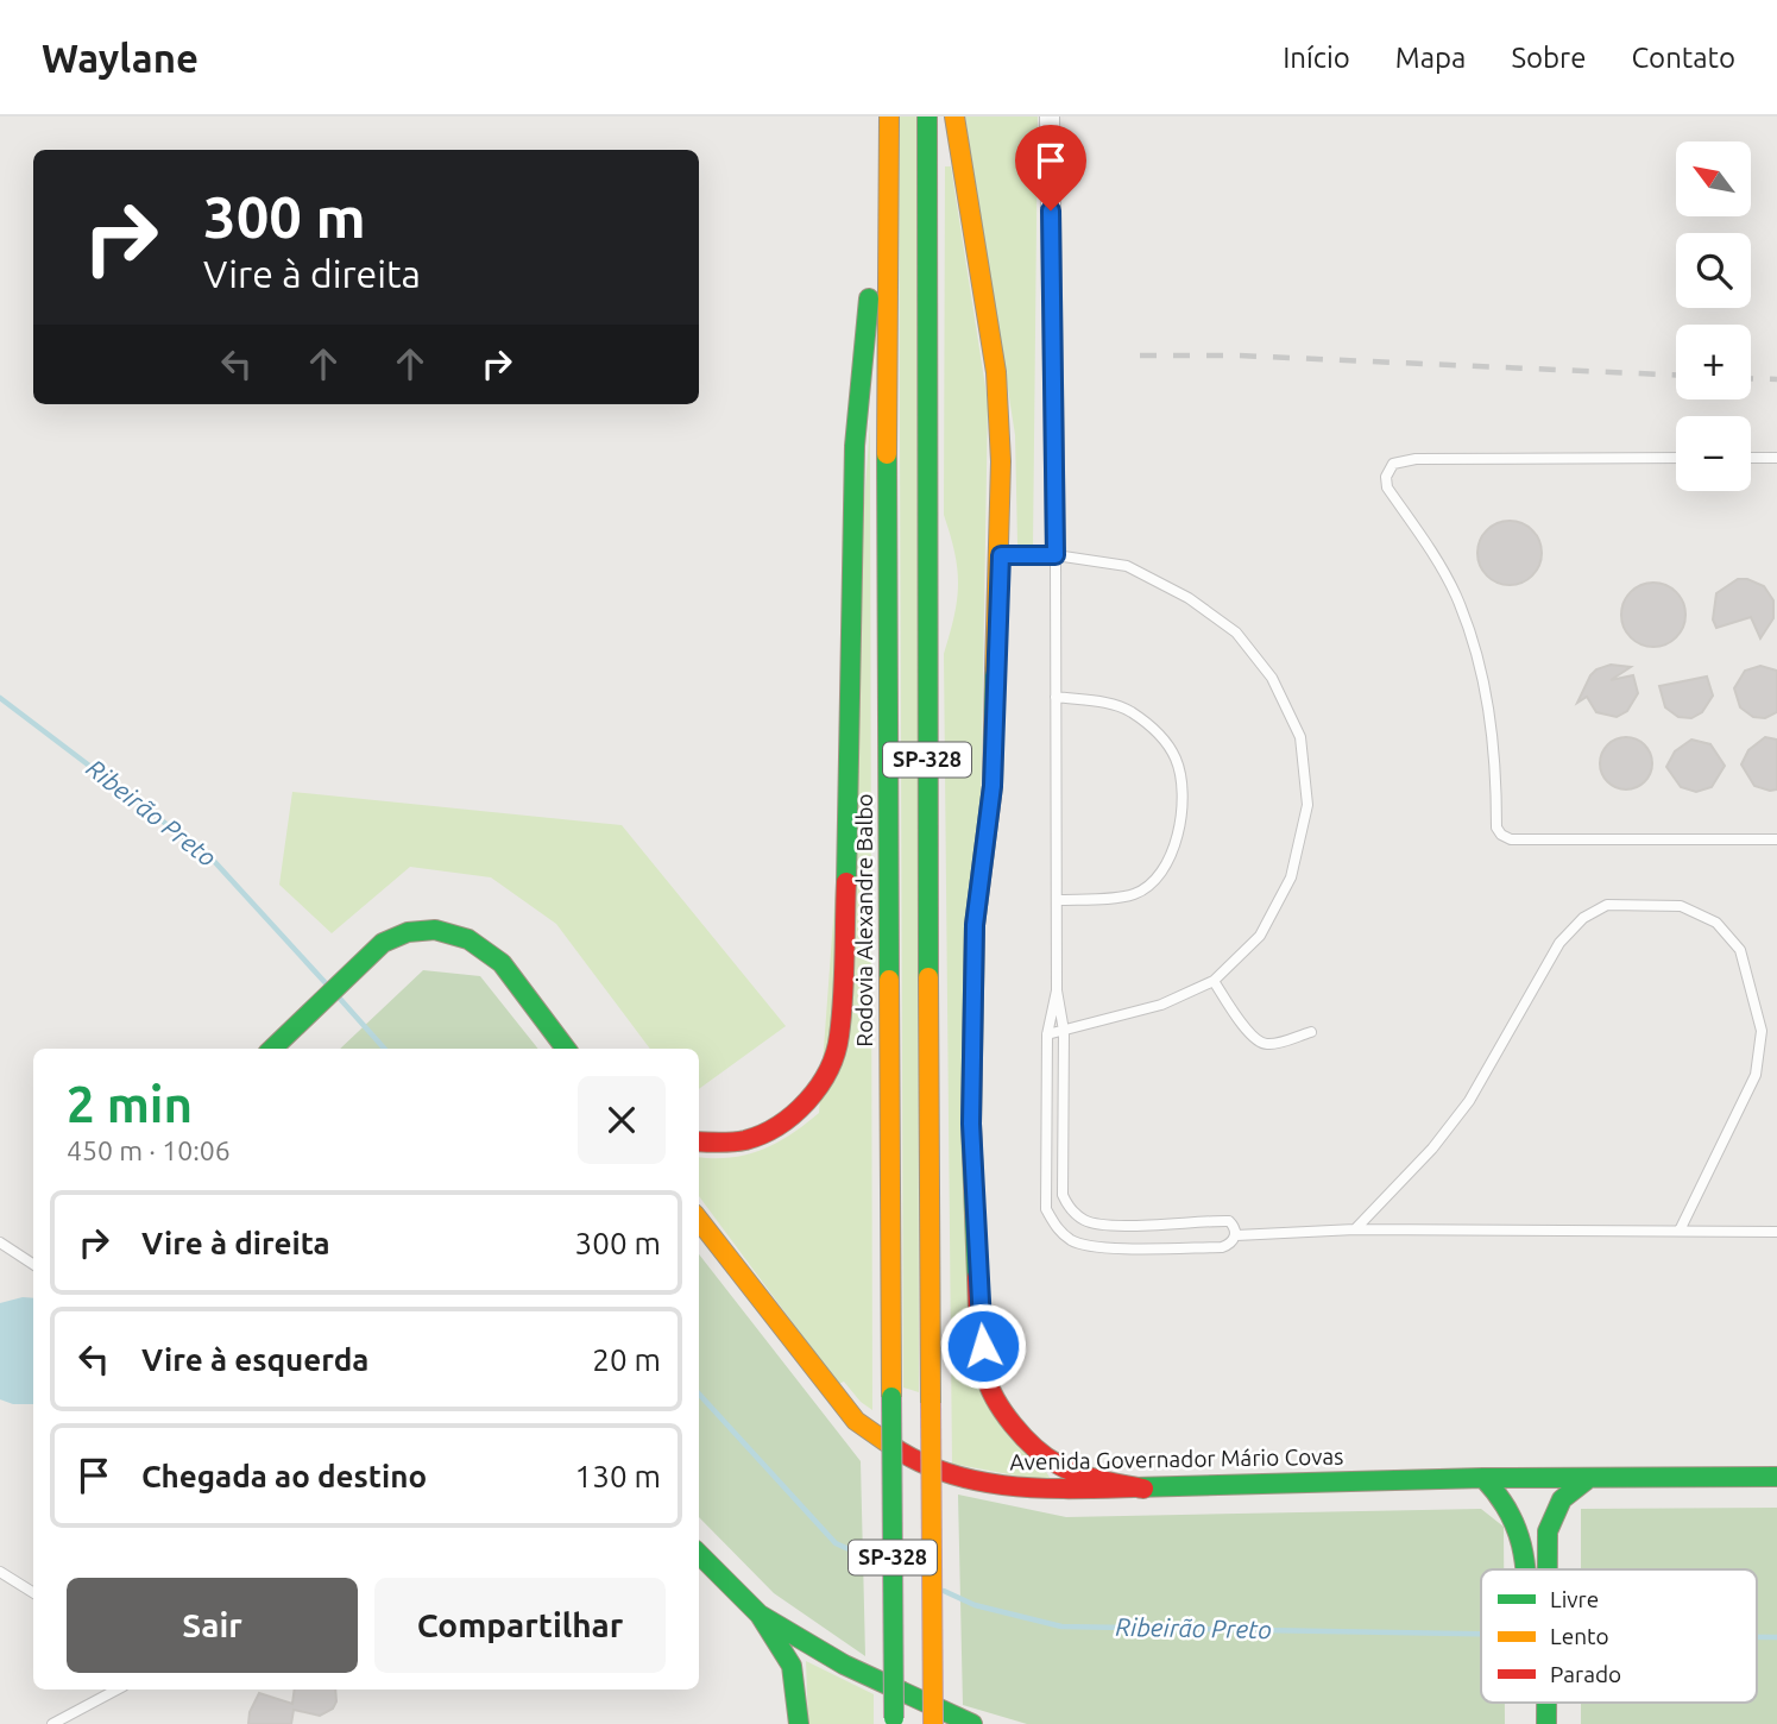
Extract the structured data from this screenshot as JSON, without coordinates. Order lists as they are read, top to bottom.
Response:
{
  "streets": {
    "main road": ["SP-328", "Rodovia Alexandre Balbo", "Avenida Governador Mário Covas"]
  },
  "water": ["Ribeirão Preto"],
  "legend": ["Livre", "Lento", "Parado"],
  "north": "top left",
  "page": {
    "header": "Waylane",
    "nav": [
      "Início",
      "Mapa",
      "Sobre",
      "Contato"
    ],
    "map_buttons": ["+", "−"],
    "turn": ["300 m", "Vire à direita"],
    "heading": ["2 min", "450 m · 10:06"],
    "list": [
      {
        "name": "Vire à direita",
        "value": "300 m"
      },
      {
        "name": "Vire à esquerda",
        "value": "20 m"
      },
      {
        "name": "Chegada ao destino",
        "value": "130 m"
      }
    ],
    "buttons": ["Sair", "Compartilhar"]
  }
}
